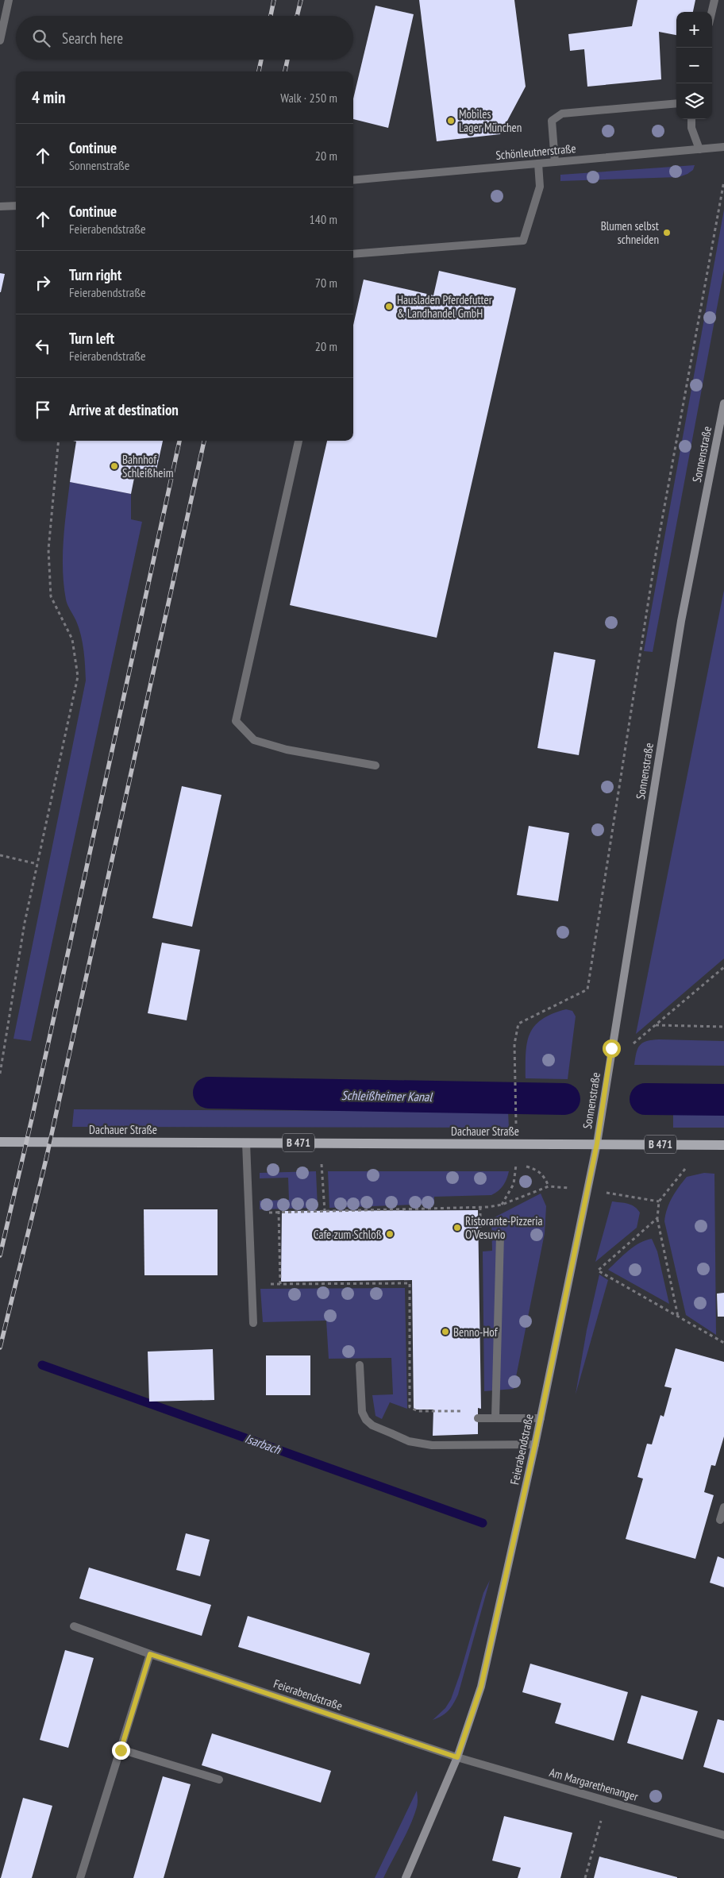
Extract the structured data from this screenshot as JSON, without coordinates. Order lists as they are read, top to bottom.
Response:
{
  "streets": {
    "main road": [
      "Sonnenstraße",
      "Dachauer Straße",
      "B 471",
      "Feierabendstraße"
    ],
    "street": ["Schönleutnerstraße", "Am Margarethenanger"]
  },
  "crossings": [
    ["Sonnenstraße", "Dachauer Straße"],
    ["Sonnenstraße", "Feierabendstraße"],
    ["Dachauer Straße", "Feierabendstraße"],
    ["Feierabendstraße", "Am Margarethenanger"]
  ],
  "water": ["Schleißheimer Kanal", "Isarbach"],
  "places": [
    "Mobiles Lager München",
    "Blumen selbst schneiden",
    "Hausladen Pferdefutter & Landhandel GmbH",
    "Bahnhof Schleißheim",
    "Ristorante-Pizzeria O'Vesuvio",
    "Cafe zum Schloß",
    "Benno-Hof"
  ],
  "page": {
    "map_buttons": ["+", "−"],
    "search": "Search here",
    "heading": ["4 min", "Walk · 250 m"],
    "list": [
      ["Continue", "Sonnenstraße", "20 m"],
      ["Continue", "Feierabendstraße", "140 m"],
      ["Turn right", "Feierabendstraße", "70 m"],
      ["Turn left", "Feierabendstraße", "20 m"],
      "Arrive at destination"
    ]
  }
}
